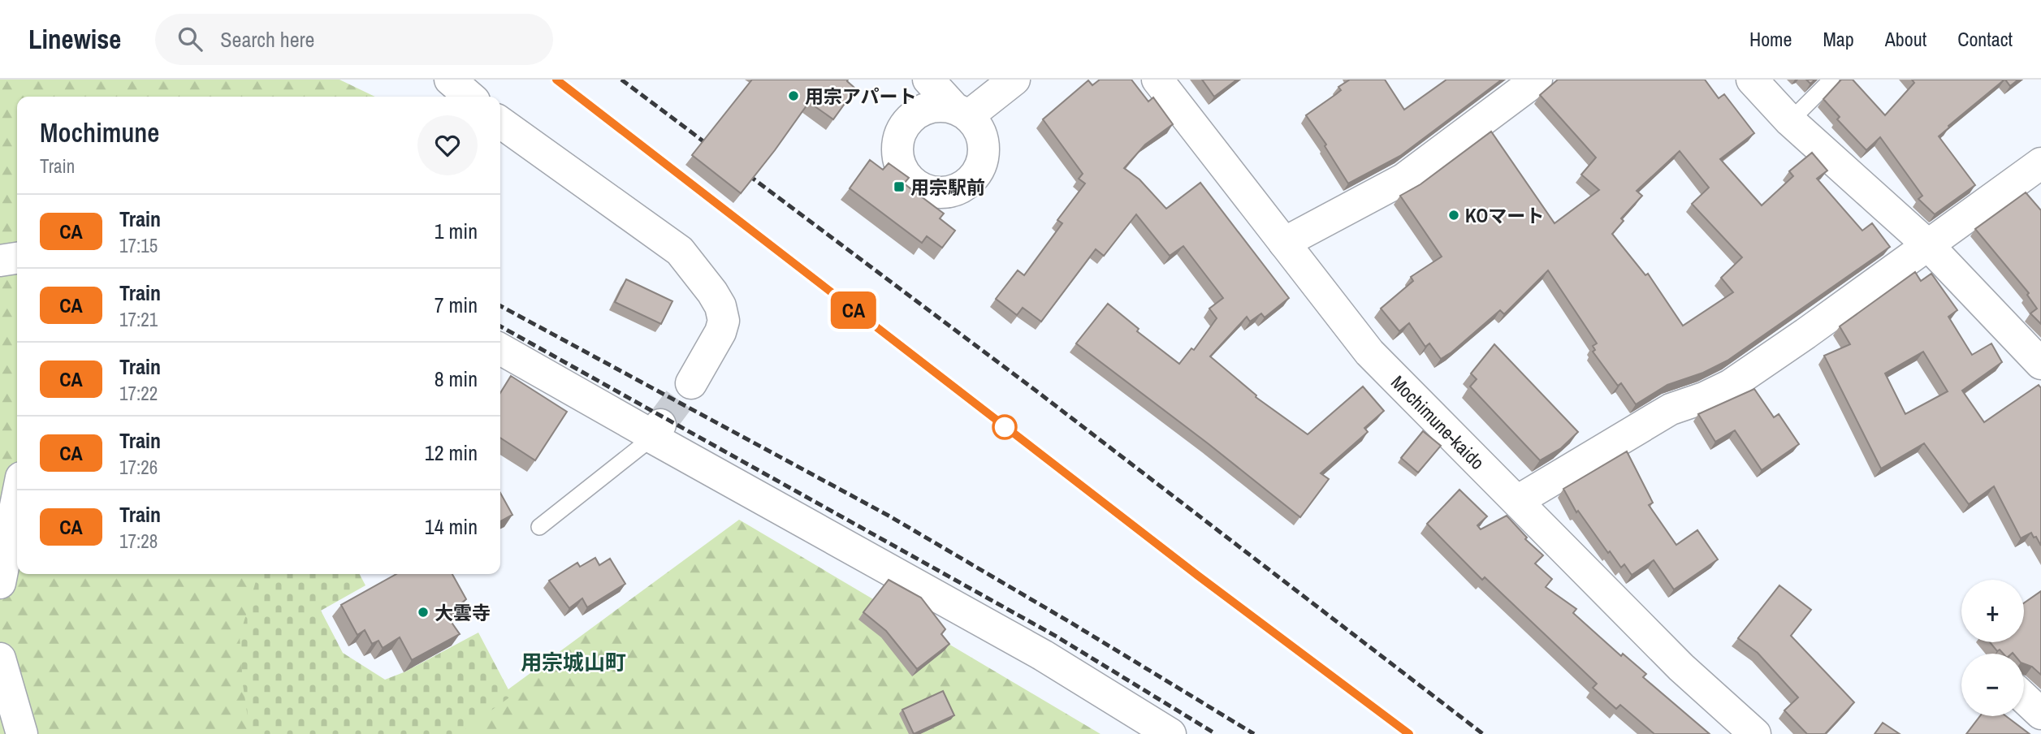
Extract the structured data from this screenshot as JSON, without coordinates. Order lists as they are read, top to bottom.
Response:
{
  "streets": {
    "street": ["Mochimune-kaido"]
  },
  "districts": ["用宗城山町"],
  "places": {
    "other": ["用宗アパート", "KOマート", "大雲寺"],
    "transit": ["用宗駅前"]
  },
  "page": {
    "header": "Linewise",
    "search": "Search here",
    "nav": [
      "Home",
      "Map",
      "About",
      "Contact"
    ],
    "on_map": "CA",
    "heading": ["Mochimune", "Train"],
    "list": [
      {
        "mark": "CA",
        "name": "Train",
        "note": "17:15",
        "value": "1 min"
      },
      {
        "mark": "CA",
        "name": "Train",
        "note": "17:21",
        "value": "7 min"
      },
      {
        "mark": "CA",
        "name": "Train",
        "note": "17:22",
        "value": "8 min"
      },
      {
        "mark": "CA",
        "name": "Train",
        "note": "17:26",
        "value": "12 min"
      },
      {
        "mark": "CA",
        "name": "Train",
        "note": "17:28",
        "value": "14 min"
      }
    ],
    "map_buttons": ["+", "−"]
  }
}
